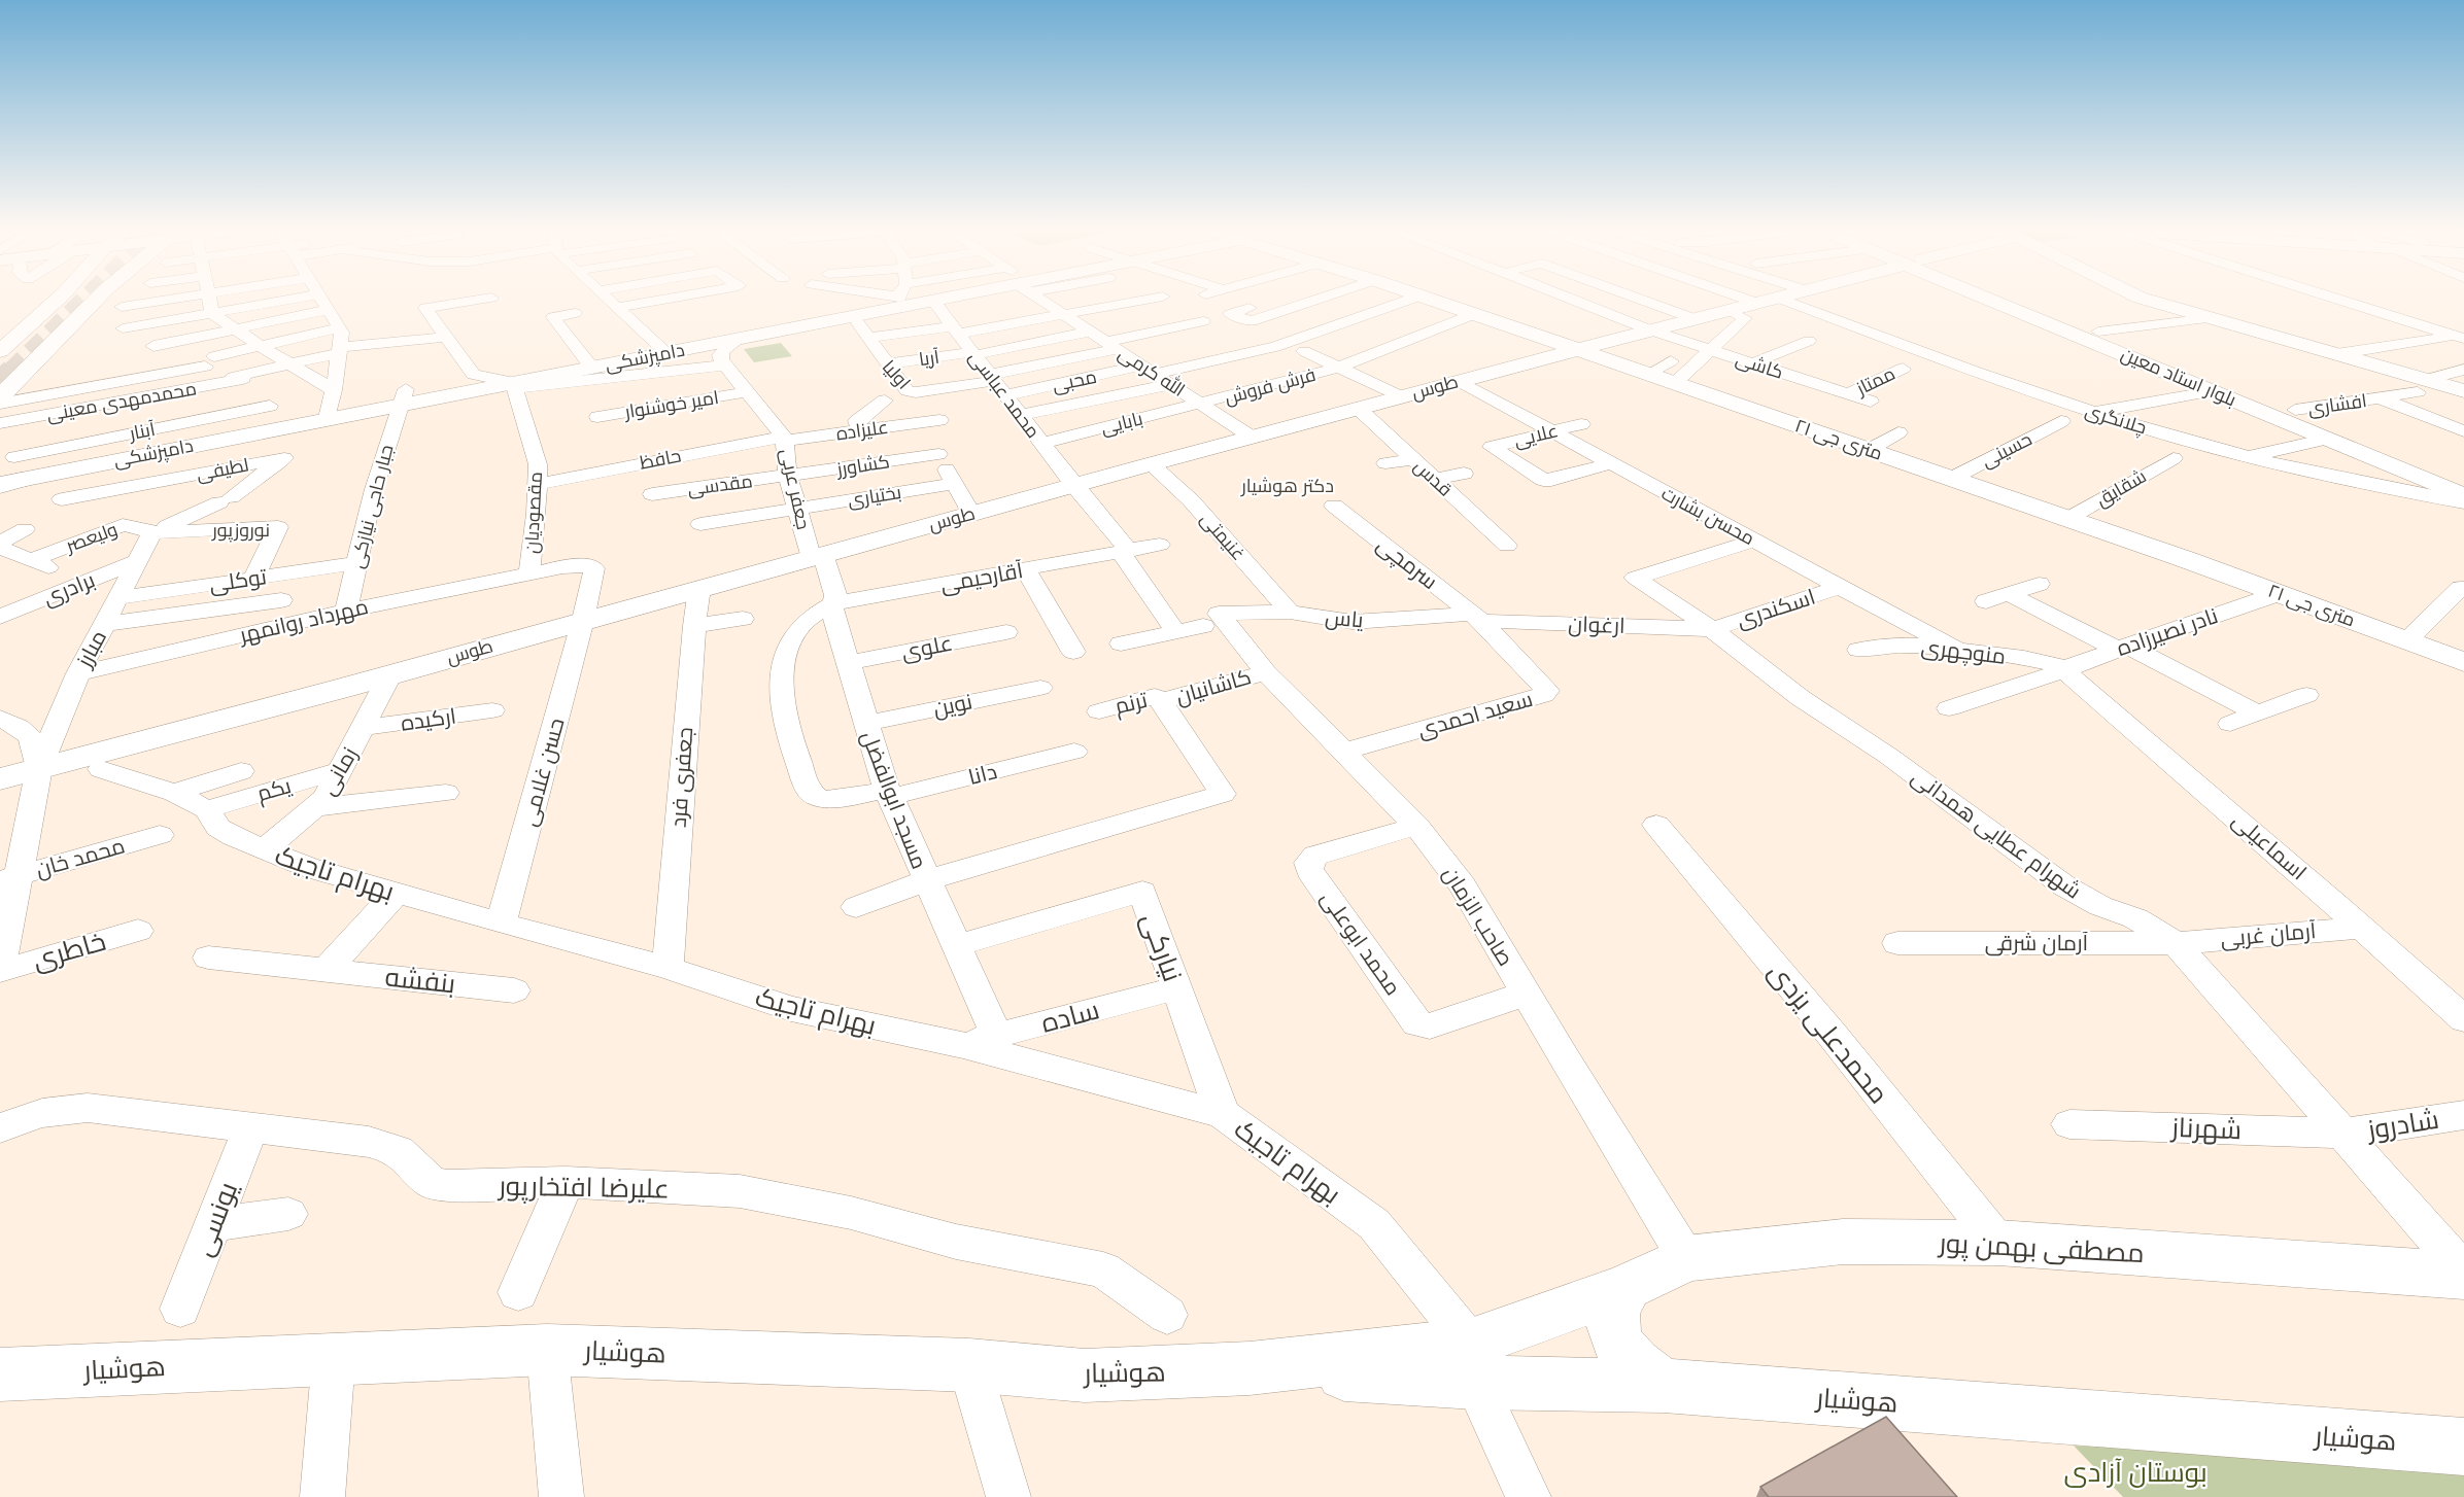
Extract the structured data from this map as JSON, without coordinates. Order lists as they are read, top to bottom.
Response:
{
  "streets": {
    "main road": [
      "دامپزشکی",
      "بلوار استاد معین",
      "طوس",
      "۲۱ متری جی",
      "مصطفی بهمن پور",
      "هوشیار"
    ],
    "street": [
      "آریا",
      "کاشی",
      "الله کرمی",
      "اولیا",
      "محبی",
      "ممتاز",
      "فرش فروش",
      "محمد عباسی",
      "محمدمهدی معینی",
      "امیر خوشنوار",
      "افشاری",
      "چلانگری",
      "بابایی",
      "علیزاده",
      "آبنار",
      "علایی",
      "حسینی",
      "حافظ",
      "کشاورز",
      "لطیفی",
      "قدس",
      "مقدسی",
      "شقایق",
      "جعفر عربی",
      "بختیاری",
      "جبار حاجی نیازکی",
      "مقصودیان",
      "محسن بشارت",
      "نوروزپور",
      "غنیمتی",
      "ولیعصر",
      "سرمچی",
      "آقارحیمی",
      "توکلی",
      "برادری",
      "اسکندری",
      "یاس",
      "مهرداد روانمهر",
      "ارغوان",
      "نادر نصیرزاده",
      "علوی",
      "مبارز",
      "منوچهری",
      "کاشانیان",
      "ترنم",
      "نوین",
      "سعید احمدی",
      "ارکیده",
      "زمانی",
      "حسن غلامی",
      "دانا",
      "جعفری فرد",
      "یکم",
      "مسجد ابوالفضل",
      "شهرام عطایی همدانی",
      "اسماعیلی",
      "محمد خان",
      "بهرام تاجیک",
      "صاحب الزمان",
      "آرمان غربی",
      "محمد ابوعلی",
      "آرمان شرقی",
      "نیارکی",
      "خاطری",
      "بنفشه",
      "ساده",
      "محمدعلی یزدی",
      "شادروز",
      "شهرناز",
      "علیرضا افتخارپور",
      "یونسی"
    ]
  },
  "crossings": [
    ["دامپزشکی", "اولیا"],
    ["دامپزشکی", "محمد عباسی"],
    ["دامپزشکی", "آبنار"],
    ["دامپزشکی", "لطیفی"],
    ["دامپزشکی", "جبار حاجی نیازکی"],
    ["دامپزشکی", "مقصودیان"],
    ["آریا", "الله کرمی"],
    ["آریا", "اولیا"],
    ["آریا", "محمد عباسی"],
    ["کاشی", "ممتاز"],
    ["کاشی", "طوس"],
    ["الله کرمی", "محبی"],
    ["الله کرمی", "فرش فروش"],
    ["الله کرمی", "طوس"],
    ["الله کرمی", "بابایی"],
    ["اولیا", "محمد عباسی"],
    ["بلوار استاد معین", "افشاری"],
    ["محبی", "محمد عباسی"],
    ["فرش فروش", "بابایی"],
    ["فرش فروش", "۲۱ متری جی"],
    ["طوس", "محمد عباسی"],
    ["طوس", "۲۱ متری جی"],
    ["طوس", "قدس"],
    ["طوس", "جعفر عربی"],
    ["طوس", "محسن بشارت"],
    ["طوس", "غنیمتی"],
    ["طوس", "مهرداد روانمهر"],
    ["طوس", "مبارز"],
    ["طوس", "زمانی"],
    ["طوس", "حسن غلامی"],
    ["طوس", "جعفری فرد"],
    ["طوس", "مسجد ابوالفضل"],
    ["محمد عباسی", "بابایی"],
    ["محمد عباسی", "آقارحیمی"],
    ["محمد عباسی", "یاس"],
    ["امیر خوشنوار", "جعفر عربی"],
    ["علیزاده", "حافظ"],
    ["علیزاده", "کشاورز"],
    ["علیزاده", "جعفر عربی"],
    ["علایی", "محسن بشارت"],
    ["۲۱ متری جی", "حسینی"],
    ["۲۱ متری جی", "شقایق"],
    ["۲۱ متری جی", "نادر نصیرزاده"],
    ["حافظ", "جعفر عربی"],
    ["حافظ", "مقصودیان"],
    ["کشاورز", "مقدسی"],
    ["کشاورز", "جعفر عربی"],
    ["لطیفی", "نوروزپور"],
    ["لطیفی", "ولیعصر"],
    ["لطیفی", "مبارز"],
    ["مقدسی", "جعفر عربی"],
    ["جعفر عربی", "بختیاری"],
    ["جعفر عربی", "مسجد ابوالفضل"],
    ["جبار حاجی نیازکی", "توکلی"],
    ["جبار حاجی نیازکی", "مهرداد روانمهر"],
    ["مقصودیان", "مهرداد روانمهر"],
    ["محسن بشارت", "اسکندری"],
    ["محسن بشارت", "منوچهری"],
    ["محسن بشارت", "شهرام عطایی همدانی"],
    ["نوروزپور", "ولیعصر"],
    ["نوروزپور", "توکلی"],
    ["نوروزپور", "مبارز"],
    ["غنیمتی", "یاس"],
    ["ولیعصر", "مبارز"],
    ["سرمچی", "یاس"],
    ["سرمچی", "ارغوان"],
    ["سرمچی", "سعید احمدی"],
    ["آقارحیمی", "دانا"],
    ["آقارحیمی", "مسجد ابوالفضل"],
    ["توکلی", "مبارز"],
    ["برادری", "مبارز"],
    ["اسکندری", "ارغوان"],
    ["اسکندری", "شهرام عطایی همدانی"],
    ["یاس", "ارغوان"],
    ["یاس", "سعید احمدی"],
    ["یاس", "صاحب الزمان"],
    ["مهرداد روانمهر", "مبارز"],
    ["مهرداد روانمهر", "حسن غلامی"],
    ["ارغوان", "سعید احمدی"],
    ["ارغوان", "شهرام عطایی همدانی"],
    ["نادر نصیرزاده", "منوچهری"],
    ["نادر نصیرزاده", "اسماعیلی"],
    ["علوی", "مسجد ابوالفضل"],
    ["منوچهری", "اسماعیلی"],
    ["کاشانیان", "ترنم"],
    ["کاشانیان", "صاحب الزمان"],
    ["نوین", "مسجد ابوالفضل"],
    ["سعید احمدی", "صاحب الزمان"],
    ["ارکیده", "زمانی"],
    ["زمانی", "یکم"],
    ["زمانی", "بهرام تاجیک"],
    ["حسن غلامی", "بهرام تاجیک"],
    ["دانا", "مسجد ابوالفضل"],
    ["جعفری فرد", "بهرام تاجیک"],
    ["یکم", "بهرام تاجیک"],
    ["مسجد ابوالفضل", "نیارکی"],
    ["مسجد ابوالفضل", "ساده"],
    ["شهرام عطایی همدانی", "آرمان غربی"],
    ["شهرام عطایی همدانی", "آرمان شرقی"],
    ["شهرام عطایی همدانی", "شادروز"],
    ["شهرام عطایی همدانی", "شهرناز"],
    ["شهرام عطایی همدانی", "مصطفی بهمن پور"],
    ["اسماعیلی", "آرمان غربی"],
    ["بهرام تاجیک", "نیارکی"],
    ["بهرام تاجیک", "ساده"],
    ["بهرام تاجیک", "مصطفی بهمن پور"],
    ["بهرام تاجیک", "هوشیار"],
    ["صاحب الزمان", "محمد ابوعلی"],
    ["صاحب الزمان", "مصطفی بهمن پور"],
    ["آرمان غربی", "آرمان شرقی"],
    ["نیارکی", "ساده"],
    ["محمدعلی یزدی", "مصطفی بهمن پور"],
    ["شادروز", "شهرناز"],
    ["علیرضا افتخارپور", "یونسی"],
    ["مصطفی بهمن پور", "هوشیار"]
  ],
  "districts": ["دکتر هوشیار"],
  "parks": ["بوستان آزادی"]
}
